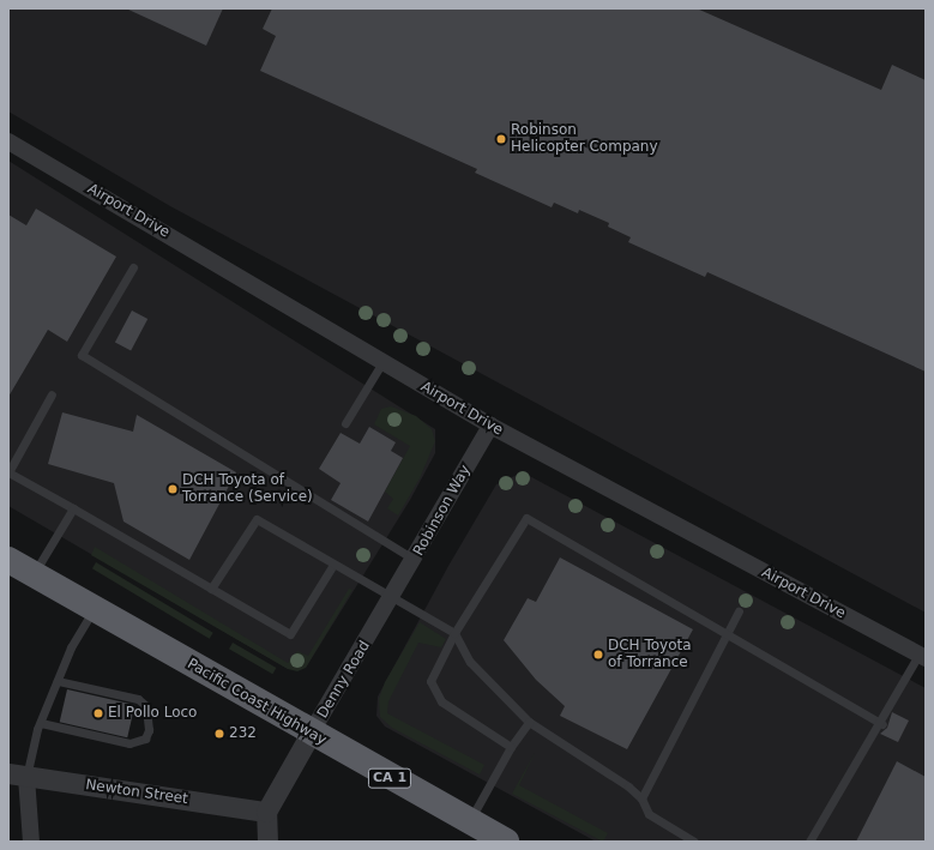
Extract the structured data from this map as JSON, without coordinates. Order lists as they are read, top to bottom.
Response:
{
  "streets": {
    "highway": ["Pacific Coast Highway", "CA 1"],
    "street": [
      "Airport Drive",
      "Robinson Way",
      "Denny Road",
      "Newton Street"
    ]
  },
  "crossings": [
    ["Airport Drive", "Robinson Way"],
    ["Robinson Way", "Denny Road"],
    ["Denny Road", "Pacific Coast Highway"],
    ["Denny Road", "Newton Street"]
  ],
  "places": [
    "Robinson Helicopter Company",
    "DCH Toyota of Torrance (Service)",
    "DCH Toyota of Torrance",
    "El Pollo Loco",
    "232"
  ]
}
